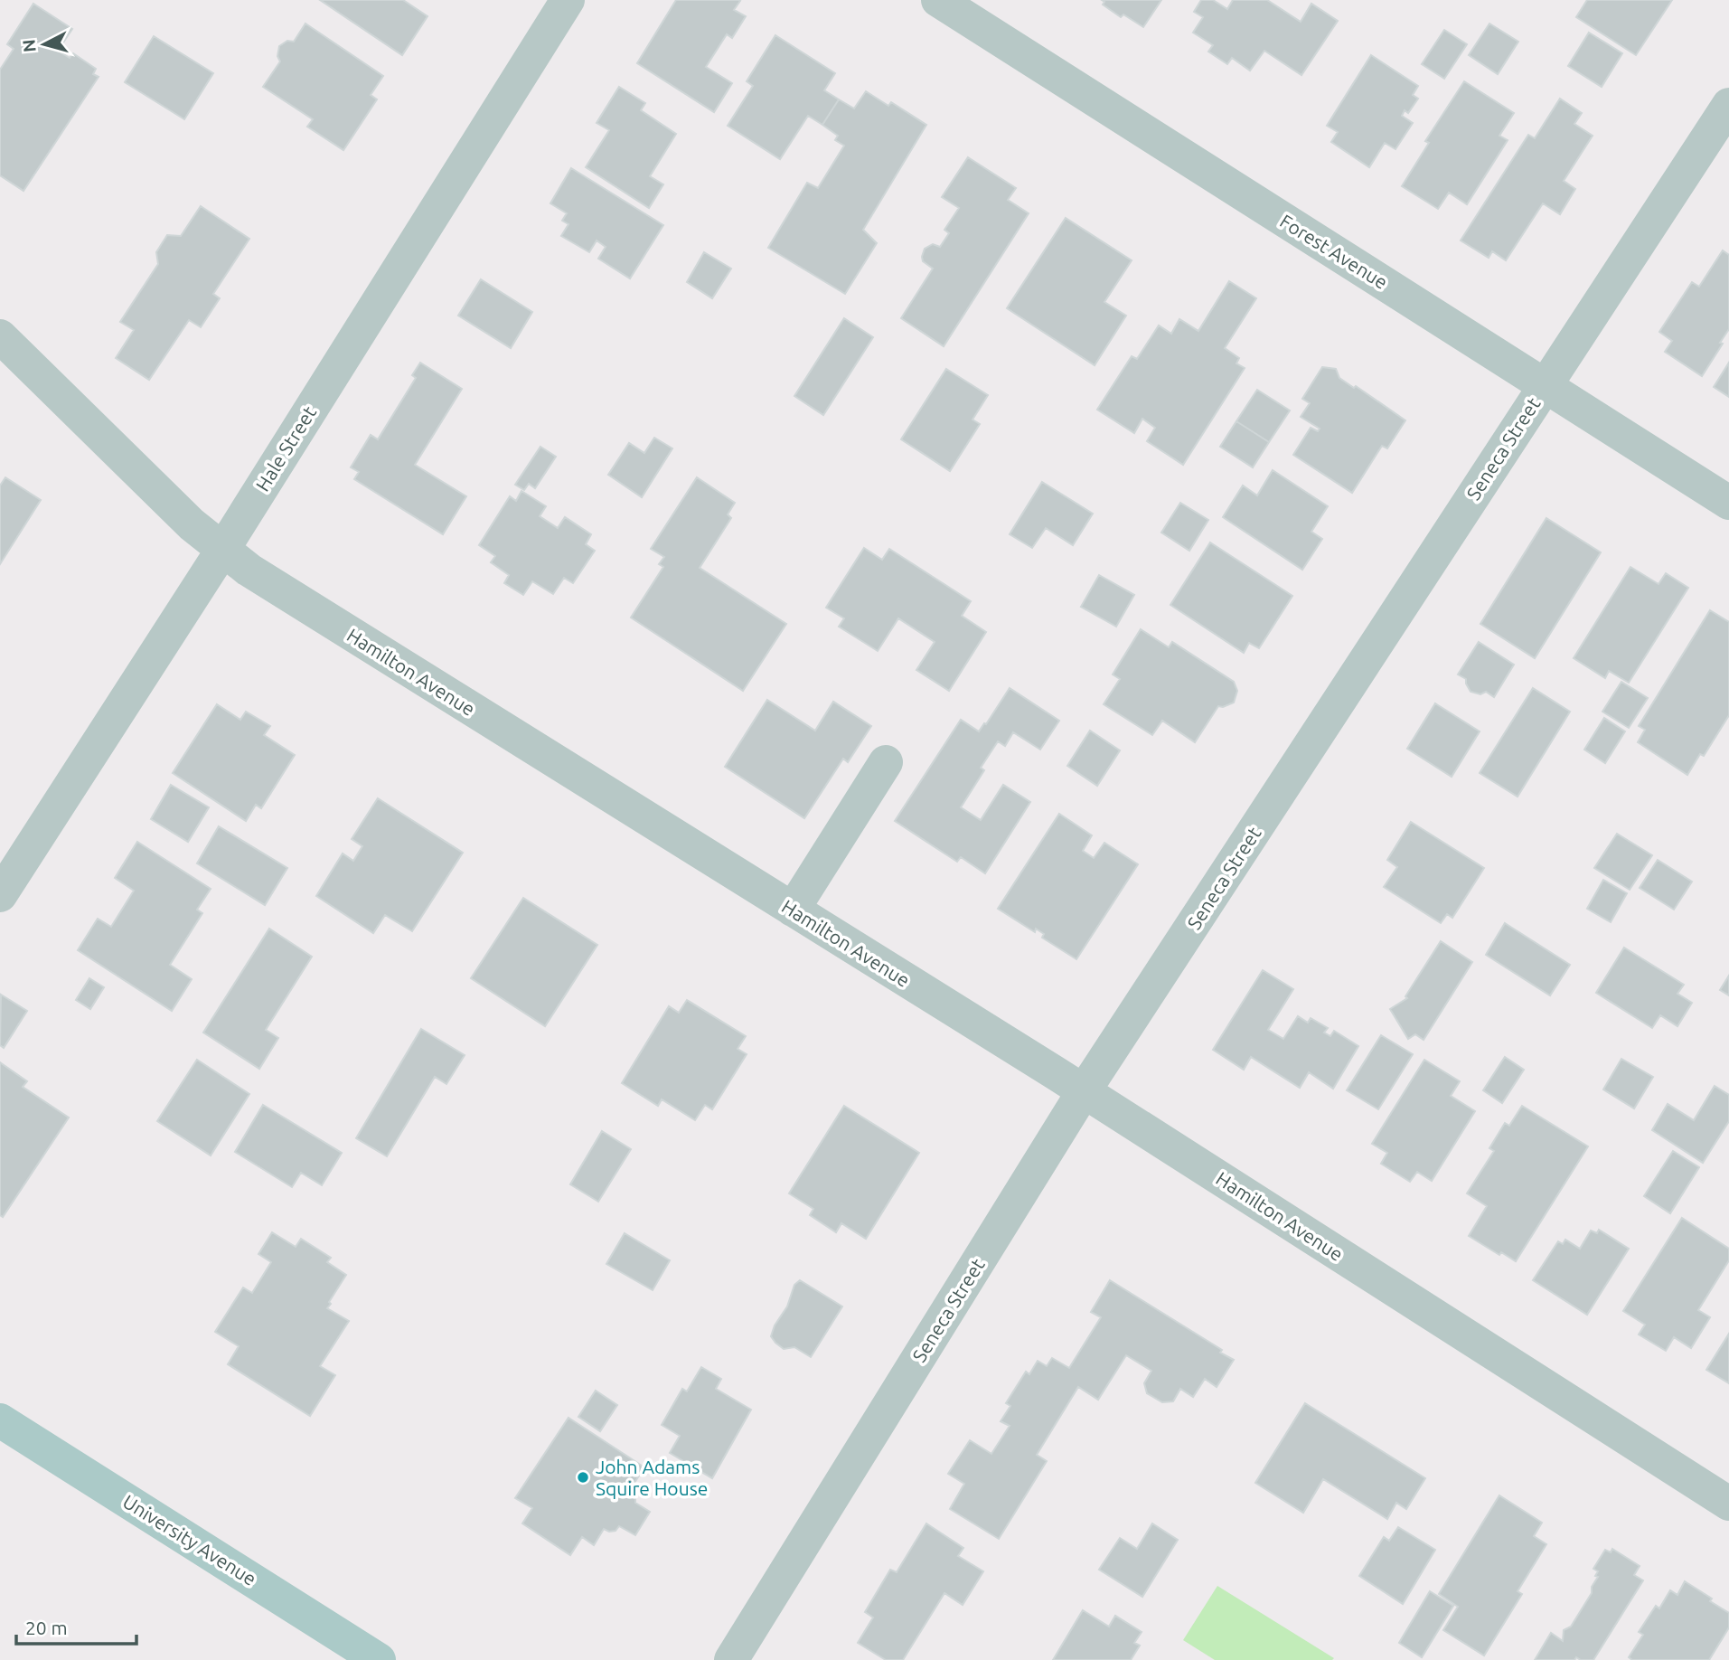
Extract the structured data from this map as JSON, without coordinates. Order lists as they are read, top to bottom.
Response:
{
  "streets": {
    "main road": ["University Avenue"],
    "street": [
      "Forest Avenue",
      "Hale Street",
      "Seneca Street",
      "Hamilton Avenue"
    ]
  },
  "crossings": [
    ["Forest Avenue", "Seneca Street"],
    ["Hale Street", "Hamilton Avenue"],
    ["Seneca Street", "Hamilton Avenue"]
  ],
  "places": ["John Adams Squire House"],
  "scale_bar": "20 m",
  "north": "left"
}
